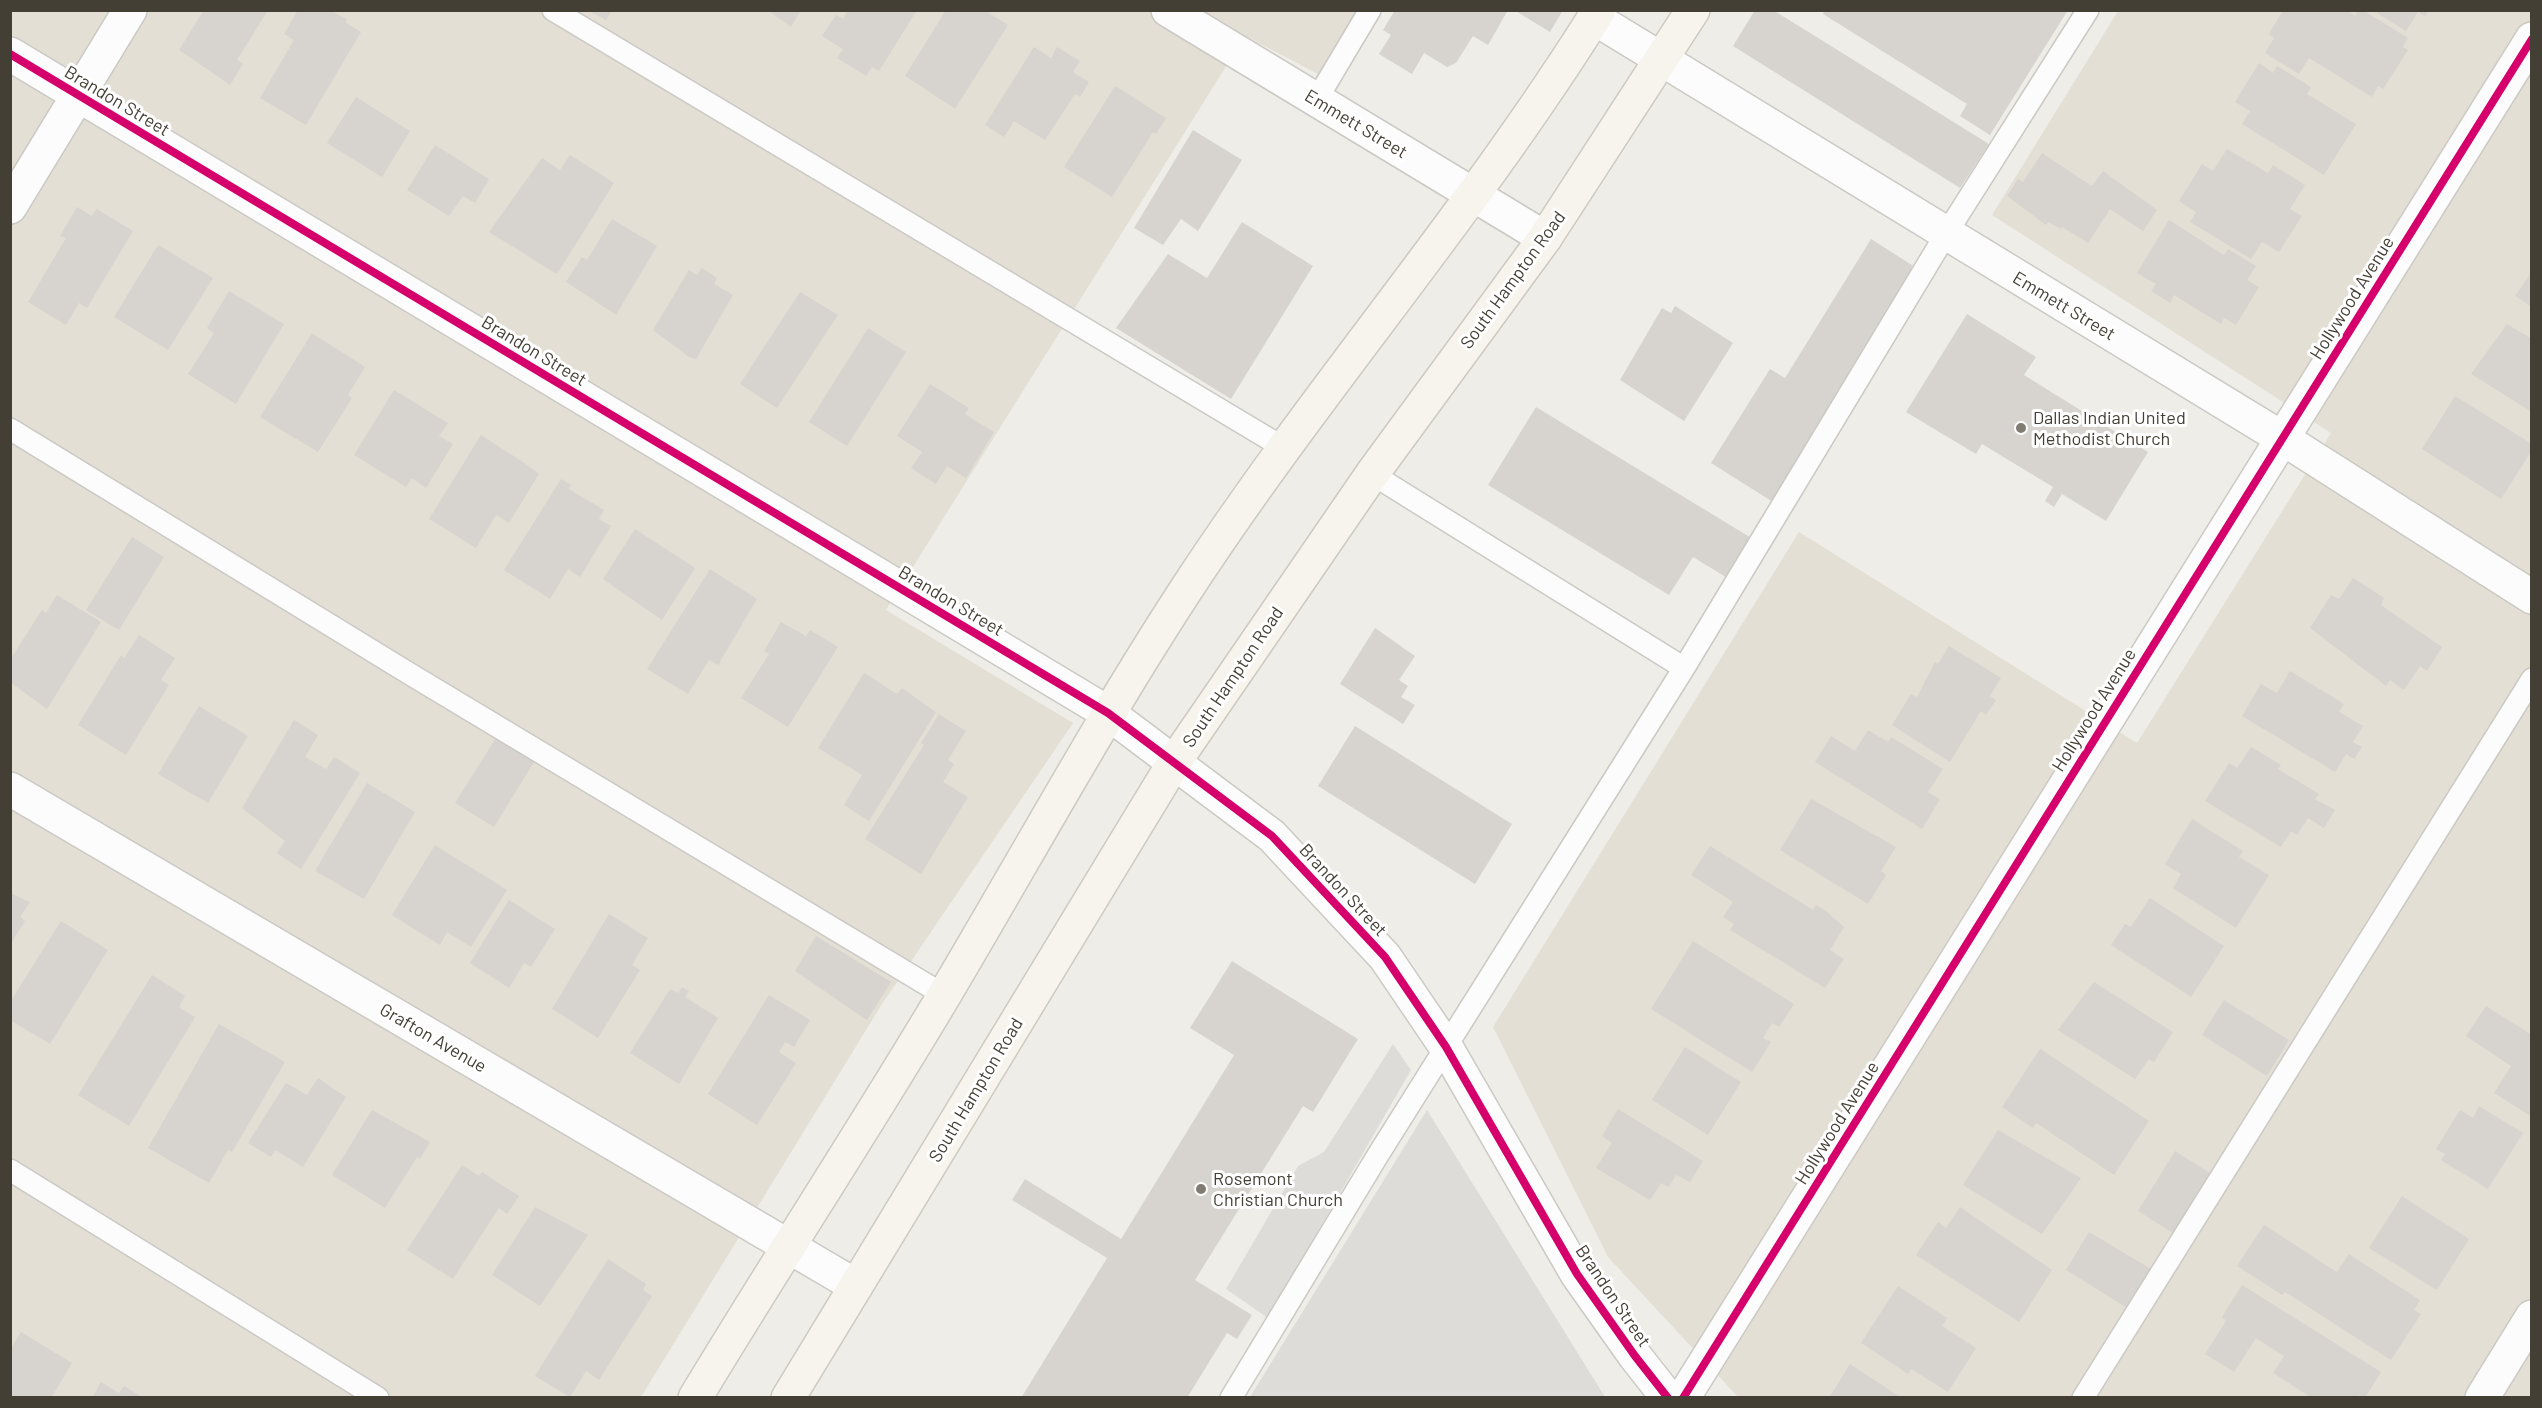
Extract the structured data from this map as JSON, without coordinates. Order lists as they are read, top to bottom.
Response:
{
  "streets": {
    "main road": ["South Hampton Road"],
    "street": [
      "Brandon Street",
      "Emmett Street",
      "Hollywood Avenue",
      "Grafton Avenue"
    ]
  },
  "crossings": [
    ["Brandon Street", "South Hampton Road"],
    ["Emmett Street", "South Hampton Road"],
    ["Emmett Street", "Hollywood Avenue"],
    ["South Hampton Road", "Grafton Avenue"]
  ],
  "places": ["Dallas Indian United Methodist Church", "Rosemont Christian Church"]
}
